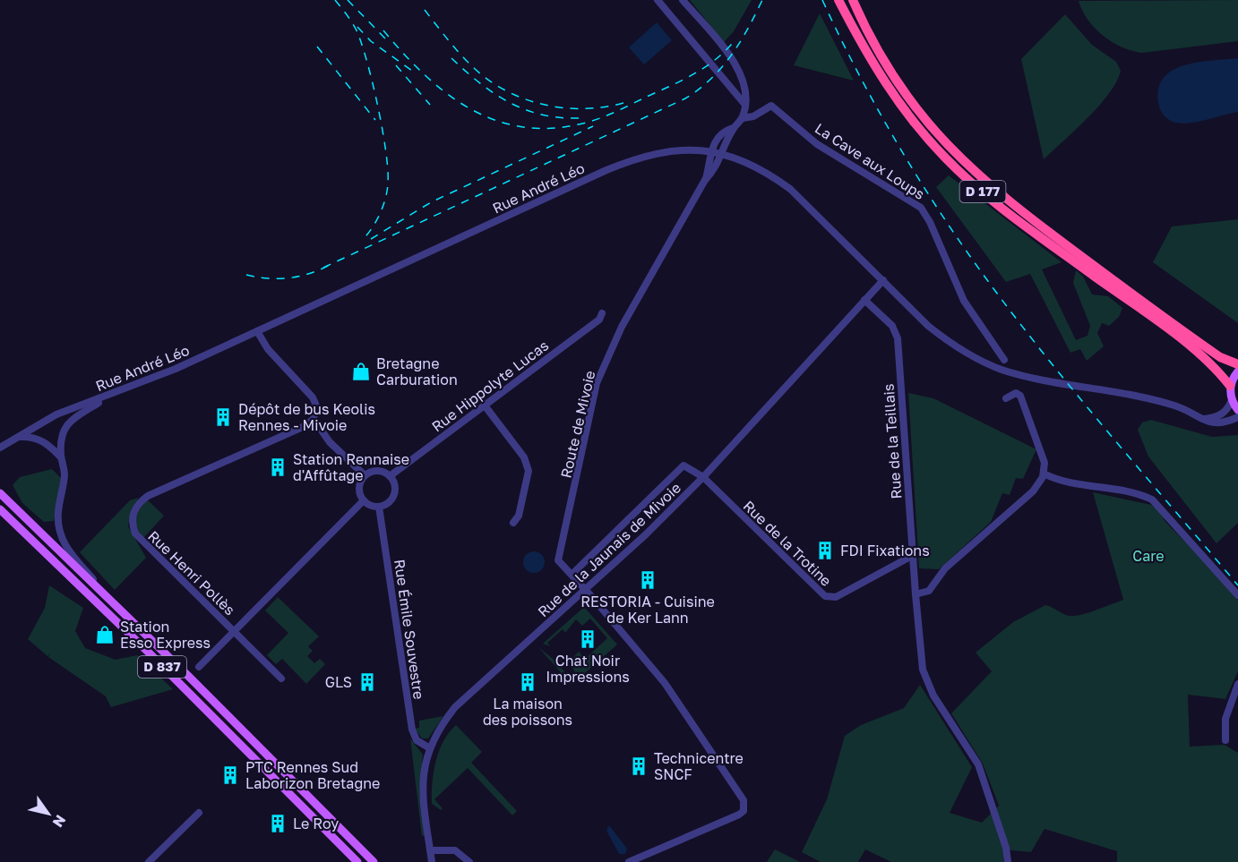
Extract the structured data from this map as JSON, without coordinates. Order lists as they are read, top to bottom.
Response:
{
  "streets": {
    "highway": ["D 177"],
    "main road": ["D 837"],
    "street": [
      "La Cave aux Loups",
      "Rue André Léo",
      "Rue Hippolyte Lucas",
      "Route de Mivoie",
      "Rue de la Teillais",
      "Rue de la Trotine",
      "Rue de la Jaunais de Mivoie",
      "Rue Henri Pollès",
      "Rue Émile Souvestre"
    ]
  },
  "crossings": [
    ["Rue André Léo", "Route de Mivoie"],
    ["Rue André Léo", "Rue de la Jaunais de Mivoie"],
    ["Rue Hippolyte Lucas", "Rue Émile Souvestre"],
    ["Route de Mivoie", "Rue de la Trotine"],
    ["Route de Mivoie", "Rue de la Jaunais de Mivoie"],
    ["Rue de la Teillais", "Rue de la Trotine"],
    ["Rue de la Teillais", "Rue de la Jaunais de Mivoie"],
    ["Rue de la Trotine", "Rue de la Jaunais de Mivoie"],
    ["Rue de la Jaunais de Mivoie", "Rue Émile Souvestre"]
  ],
  "parks": ["Care"],
  "places": {
    "shop": ["Bretagne Carburation", "Station Esso Express"],
    "building": [
      "Dépôt de bus Keolis Rennes - Mivoie",
      "Station Rennaise d'Affûtage",
      "FDI Fixations",
      "RESTORIA - Cuisine de Ker Lann",
      "Chat Noir Impressions",
      "GLS",
      "La maison des poissons",
      "Technicentre SNCF",
      "PTC Rennes Sud Laborizon Bretagne",
      "Le Roy"
    ]
  },
  "north": "bottom right"
}
